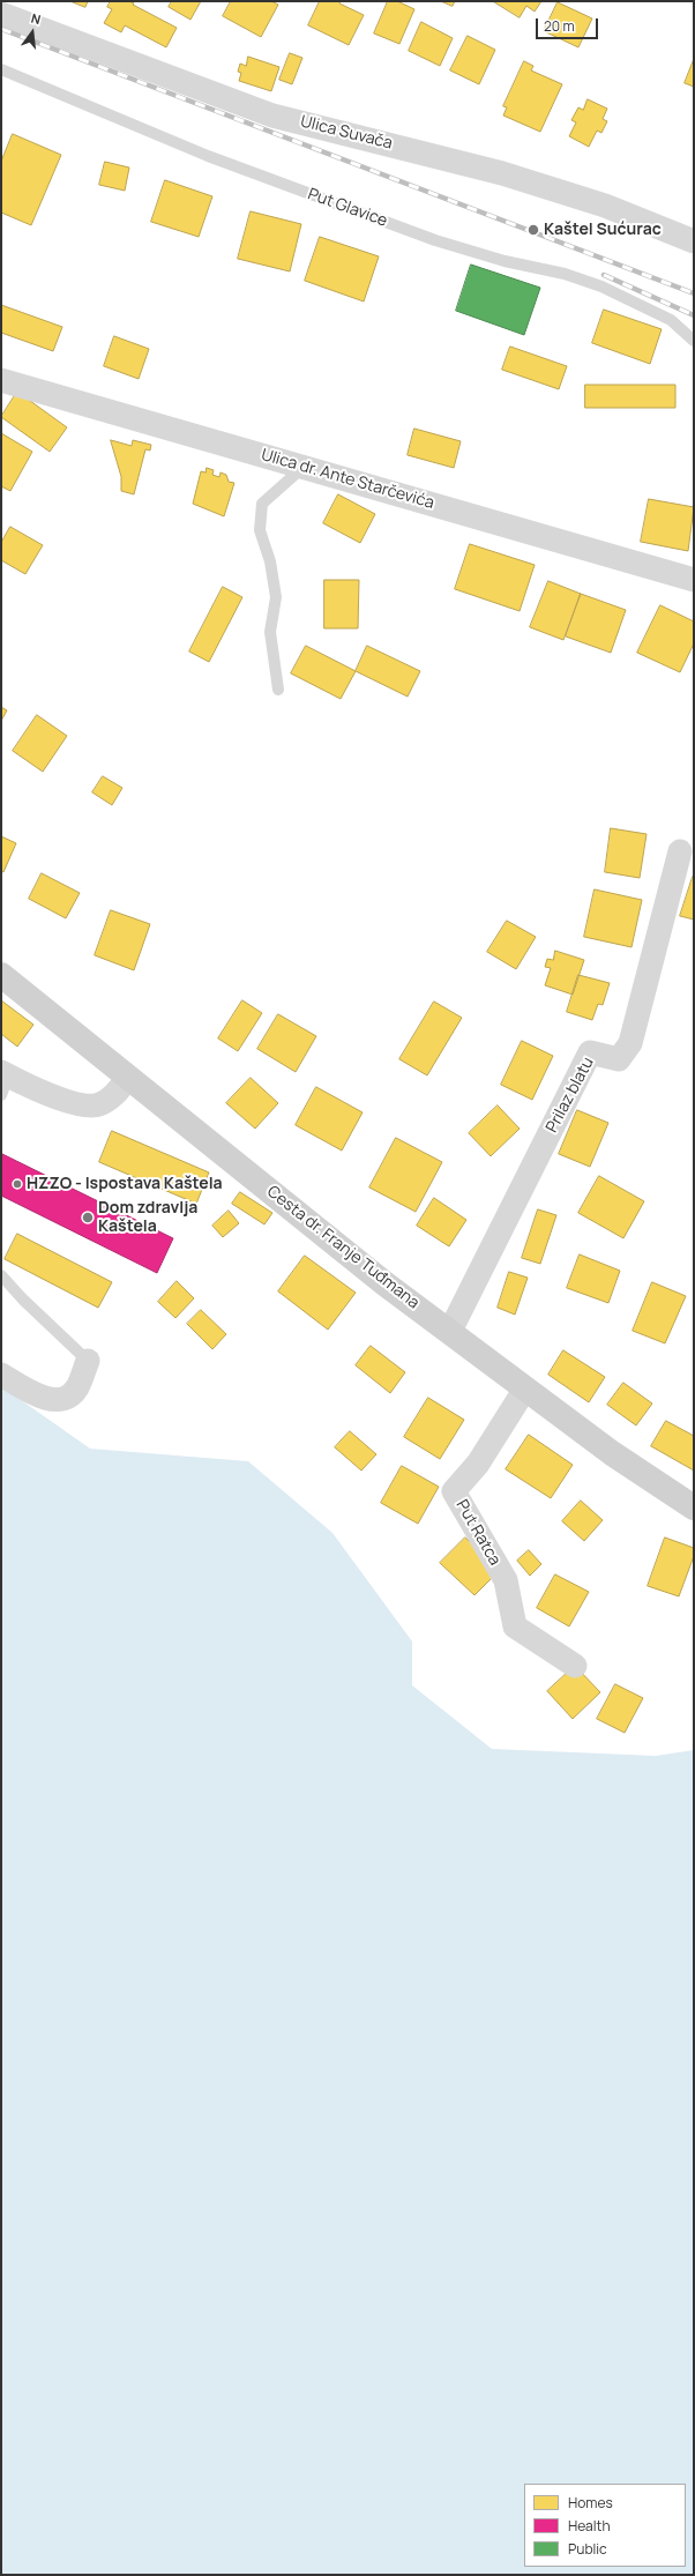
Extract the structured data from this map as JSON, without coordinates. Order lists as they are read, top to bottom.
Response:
{
  "streets": {
    "main road": ["Cesta dr. Franje Tuđmana"],
    "street": [
      "Ulica Suvača",
      "Ulica dr. Ante Starčevića",
      "Prilaz blatu",
      "Put Ratca"
    ],
    "lane": ["Put Glavice"]
  },
  "crossings": [
    ["Prilaz blatu", "Cesta dr. Franje Tuđmana"],
    ["Cesta dr. Franje Tuđmana", "Put Ratca"]
  ],
  "places": ["Kaštel Sućurac", "HZZO - Ispostava Kaštela", "Dom zdravlja Kaštela"],
  "legend": ["Homes", "Health", "Public"],
  "scale_bar": "20 m",
  "north": "top"
}
